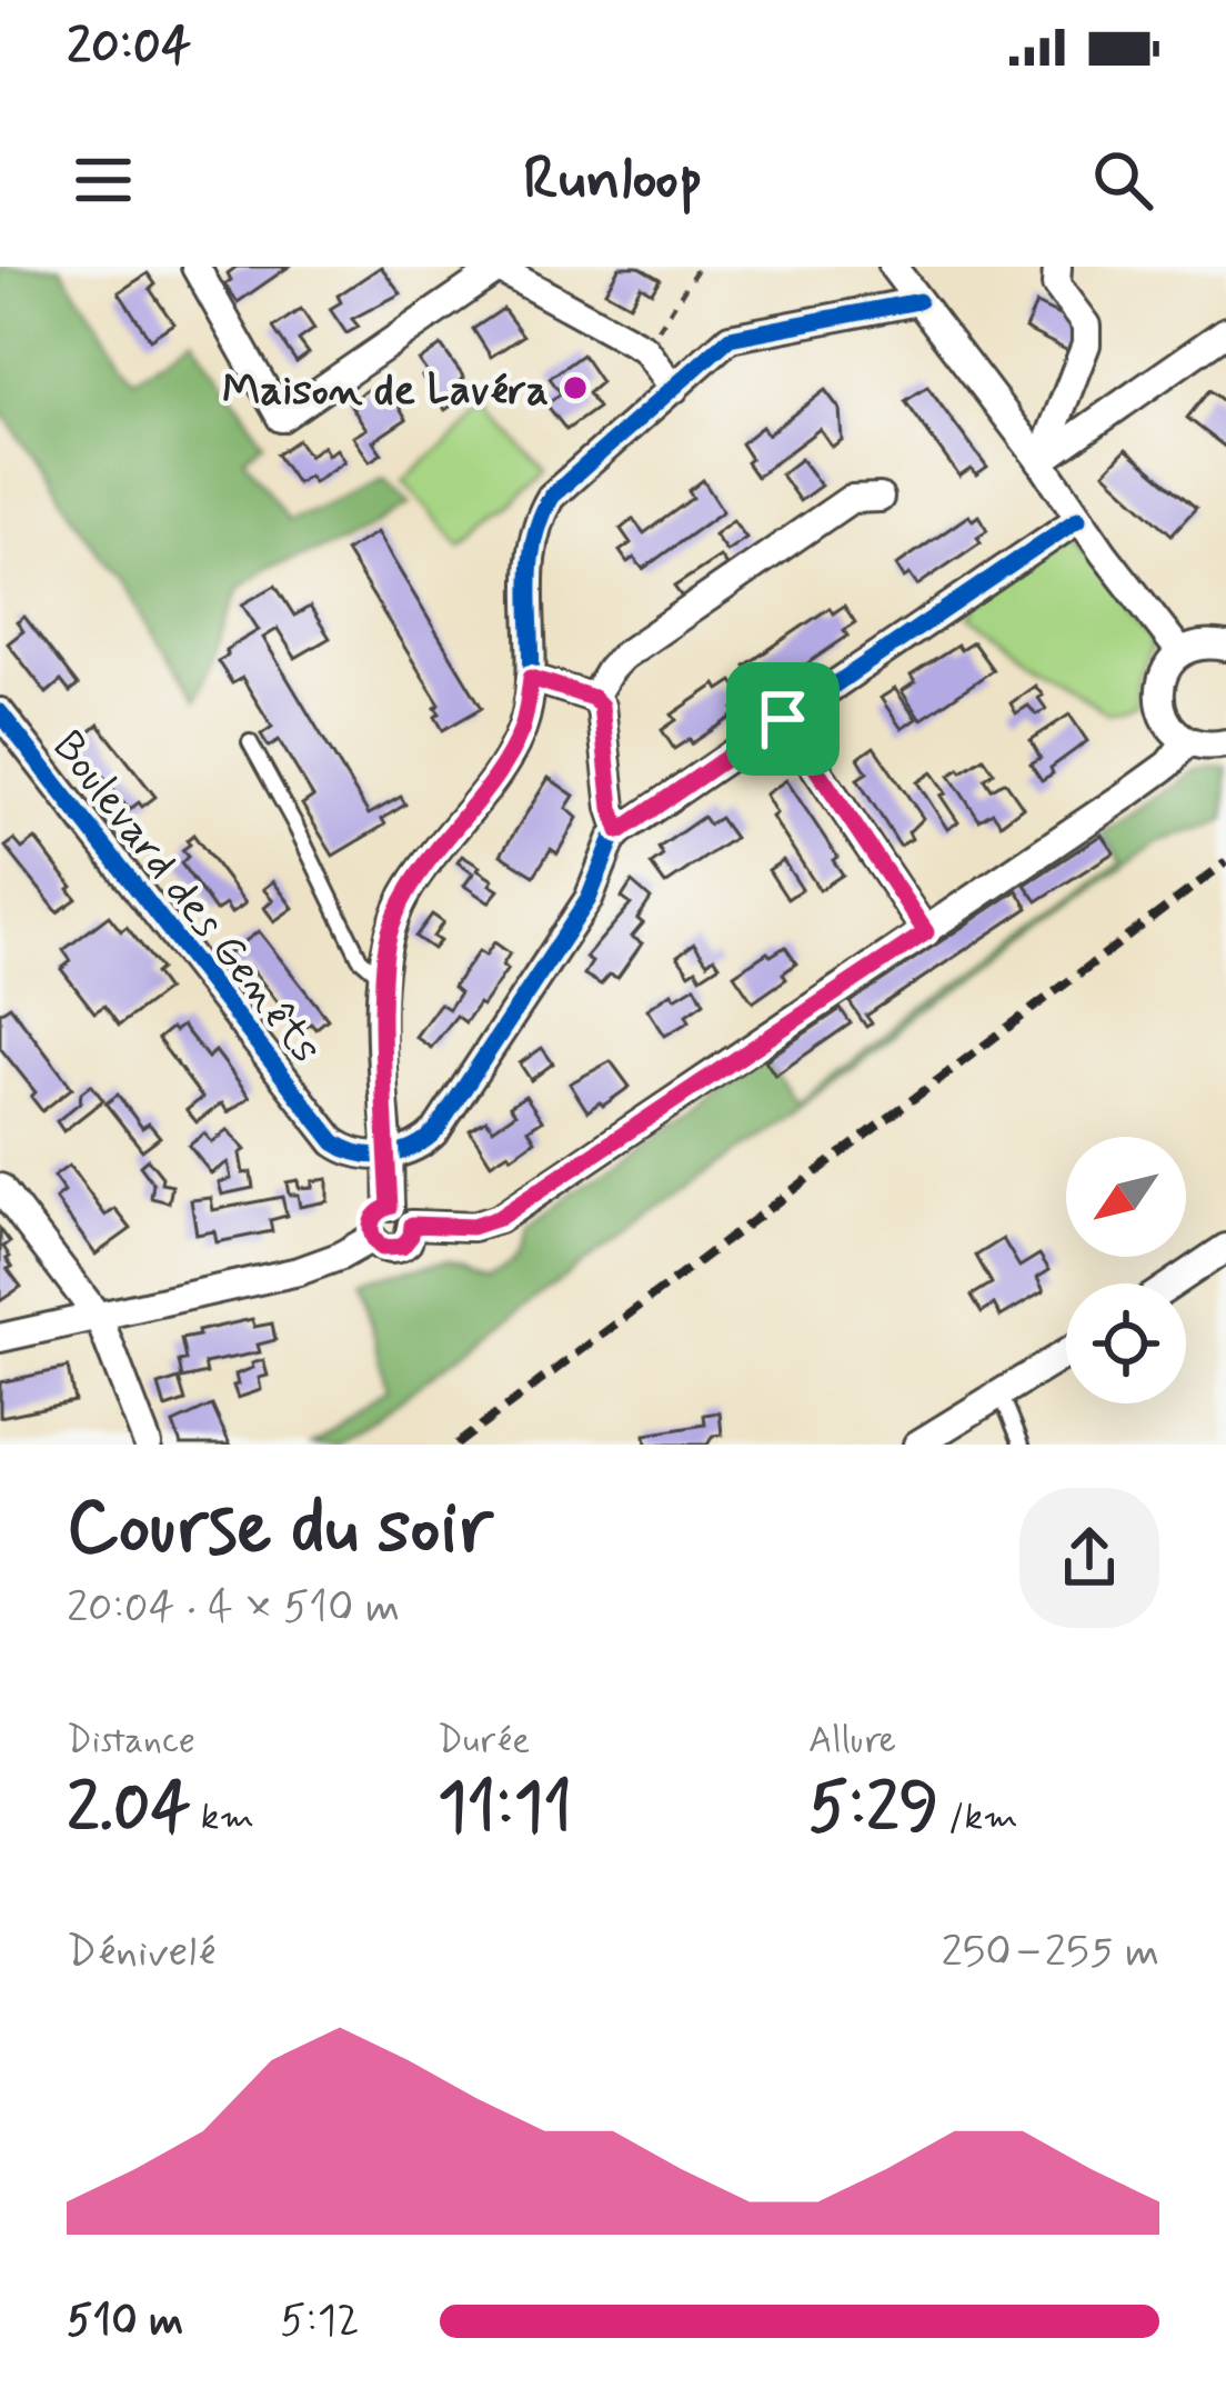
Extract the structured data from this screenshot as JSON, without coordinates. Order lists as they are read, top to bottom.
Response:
{
  "streets": {
    "street": ["Boulevard des Genêts"]
  },
  "places": ["Maison de Lavéra"],
  "north": "bottom left",
  "page": {
    "status": "20:04",
    "header": "Runloop",
    "heading": ["Course du soir", "20:04 · 4 × 510 m"],
    "stats": [
      ["Distance", "2.04 km"],
      ["Durée", "11:11"],
      ["Allure", "5:29 /km"]
    ],
    "chart": ["Dénivelé", "250–255 m"],
    "list": [
      {
        "name": "510 m",
        "note": "5:12"
      }
    ]
  }
}
